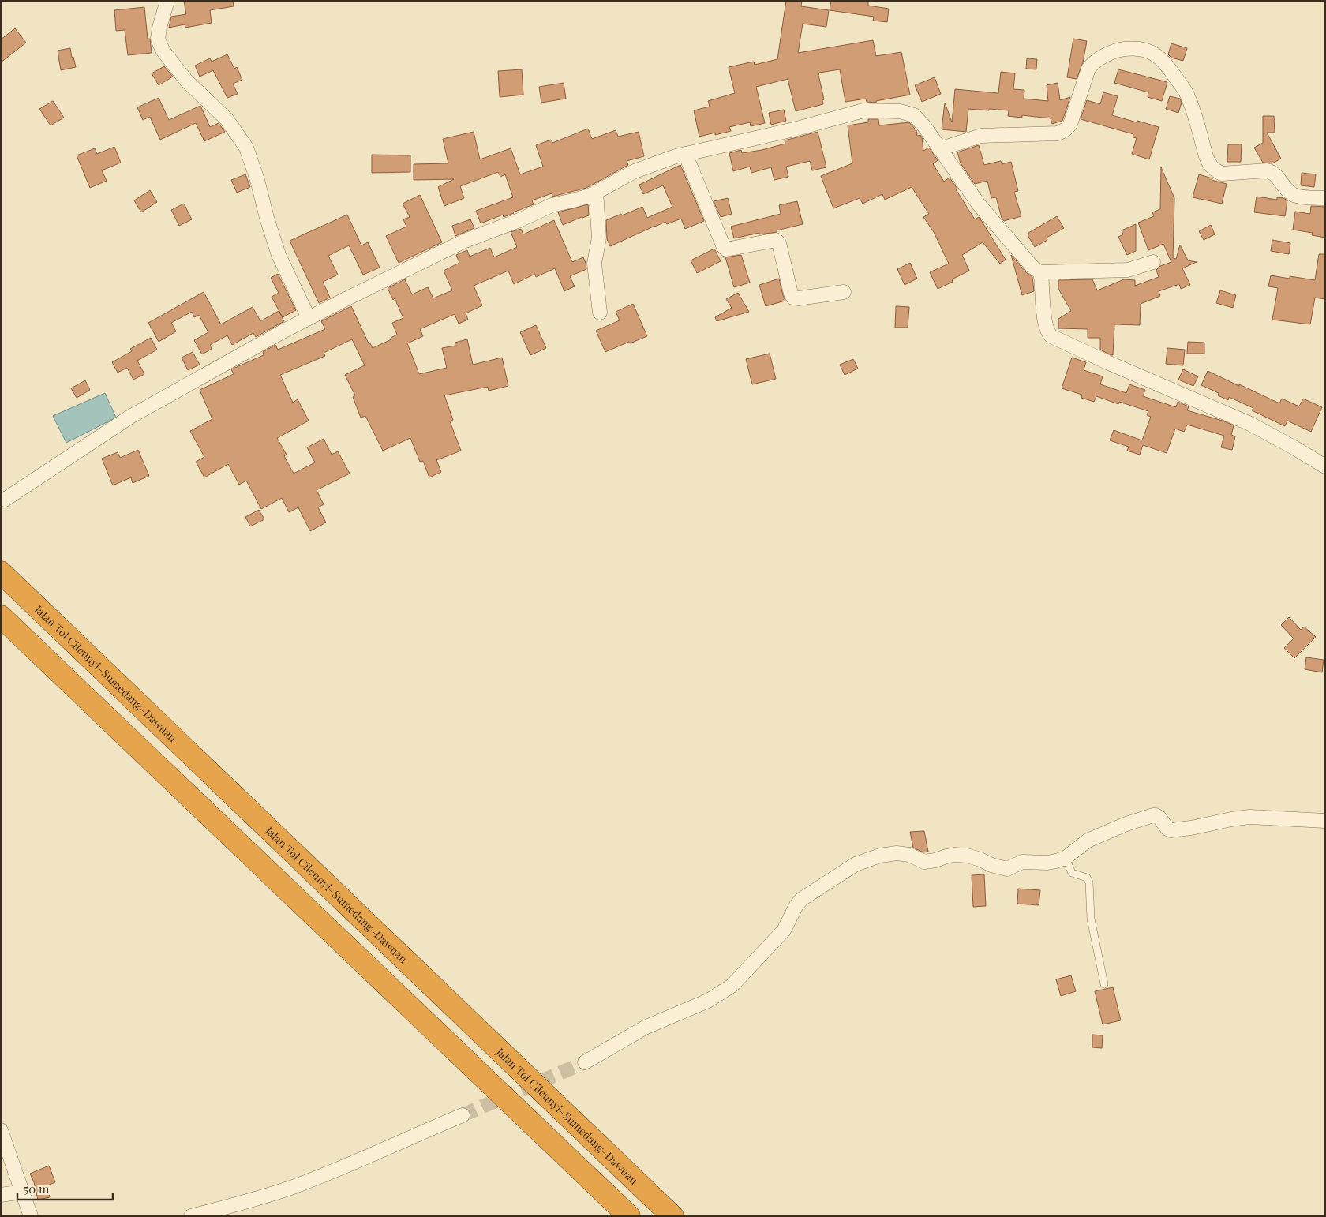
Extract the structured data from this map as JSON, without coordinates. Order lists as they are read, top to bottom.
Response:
{
  "streets": {
    "highway": ["Jalan Tol Cileunyi–Sumedang–Dawuan"]
  },
  "scale_bar": "50 m"
}
